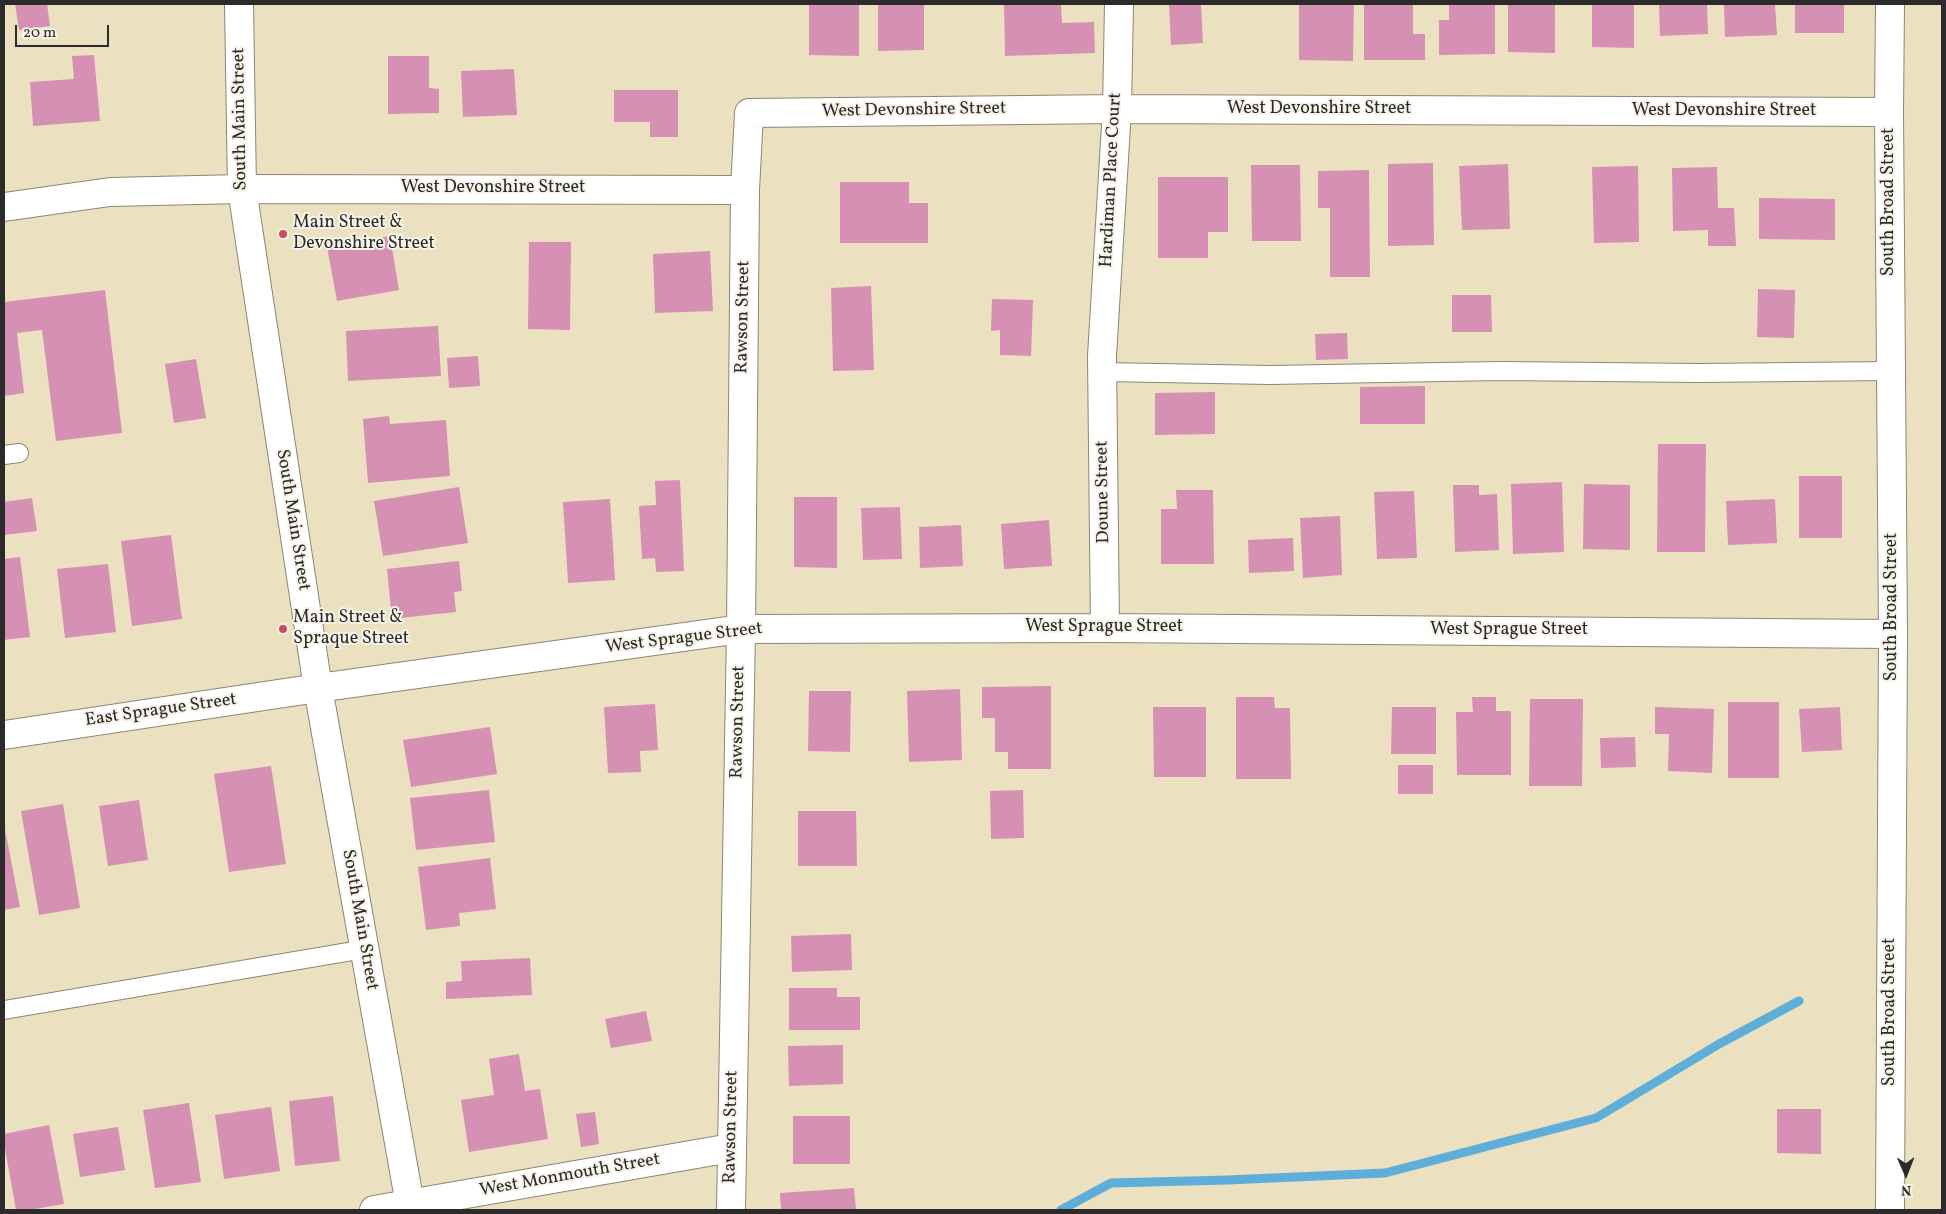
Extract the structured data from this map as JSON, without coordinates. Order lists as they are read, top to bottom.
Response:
{
  "streets": {
    "street": [
      "West Devonshire Street",
      "South Main Street",
      "Hardiman Place Court",
      "South Broad Street",
      "Rawson Street",
      "Doune Street",
      "West Sprague Street",
      "East Sprague Street",
      "West Monmouth Street"
    ]
  },
  "crossings": [
    ["West Devonshire Street", "South Main Street"],
    ["West Devonshire Street", "Hardiman Place Court"],
    ["West Devonshire Street", "South Broad Street"],
    ["West Devonshire Street", "Rawson Street"],
    ["South Main Street", "West Sprague Street"],
    ["South Main Street", "East Sprague Street"],
    ["South Main Street", "West Monmouth Street"],
    ["Hardiman Place Court", "Doune Street"],
    ["South Broad Street", "West Sprague Street"],
    ["Rawson Street", "West Sprague Street"],
    ["Rawson Street", "West Monmouth Street"],
    ["Doune Street", "West Sprague Street"],
    ["West Sprague Street", "East Sprague Street"]
  ],
  "places": ["Main Street & Devonshire Street", "Main Street & Spraque Street"],
  "scale_bar": "20 m",
  "north": "bottom"
}
